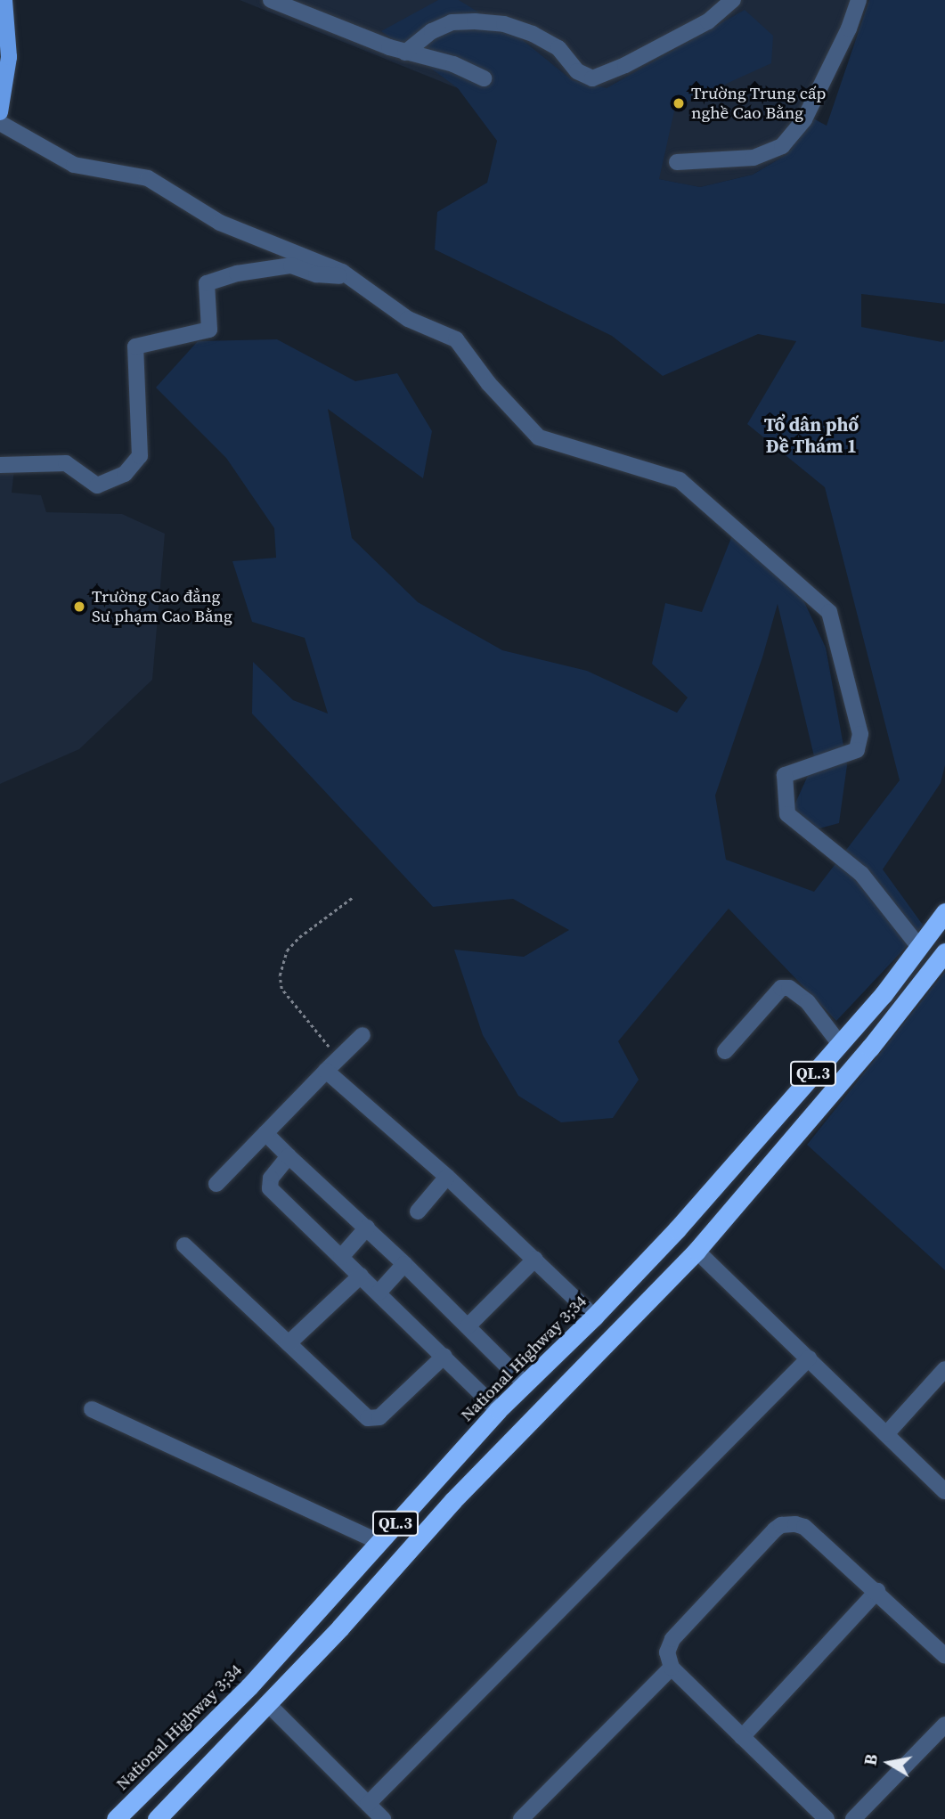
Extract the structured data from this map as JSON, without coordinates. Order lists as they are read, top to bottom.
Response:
{
  "streets": {
    "highway": ["QL.3", "National Highway 3;34"]
  },
  "districts": ["Tổ dân phố Đề Thám 1"],
  "places": ["Trường Trung cấp nghề Cao Bằng", "Trường Cao đẳng Sư phạm Cao Bằng"],
  "north": "left"
}
